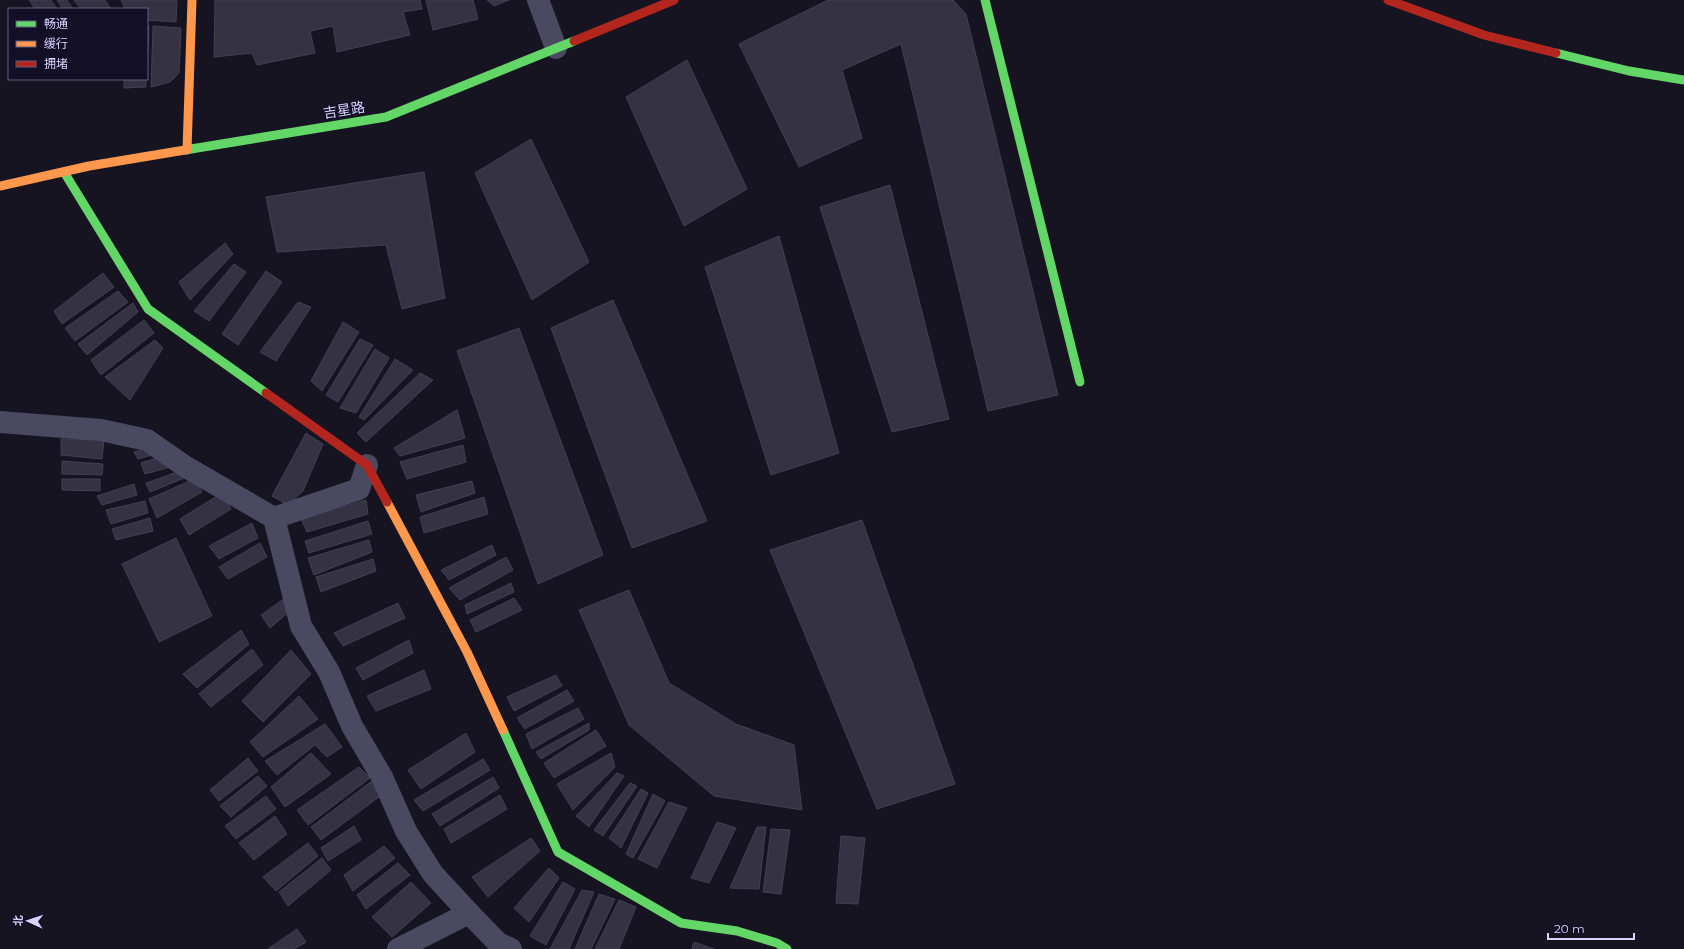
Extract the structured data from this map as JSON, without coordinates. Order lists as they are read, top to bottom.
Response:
{
  "streets": {
    "main road": ["吉星路"]
  },
  "legend": ["畅通", "缓行", "拥堵"],
  "scale_bar": "20 m",
  "north": "left"
}
